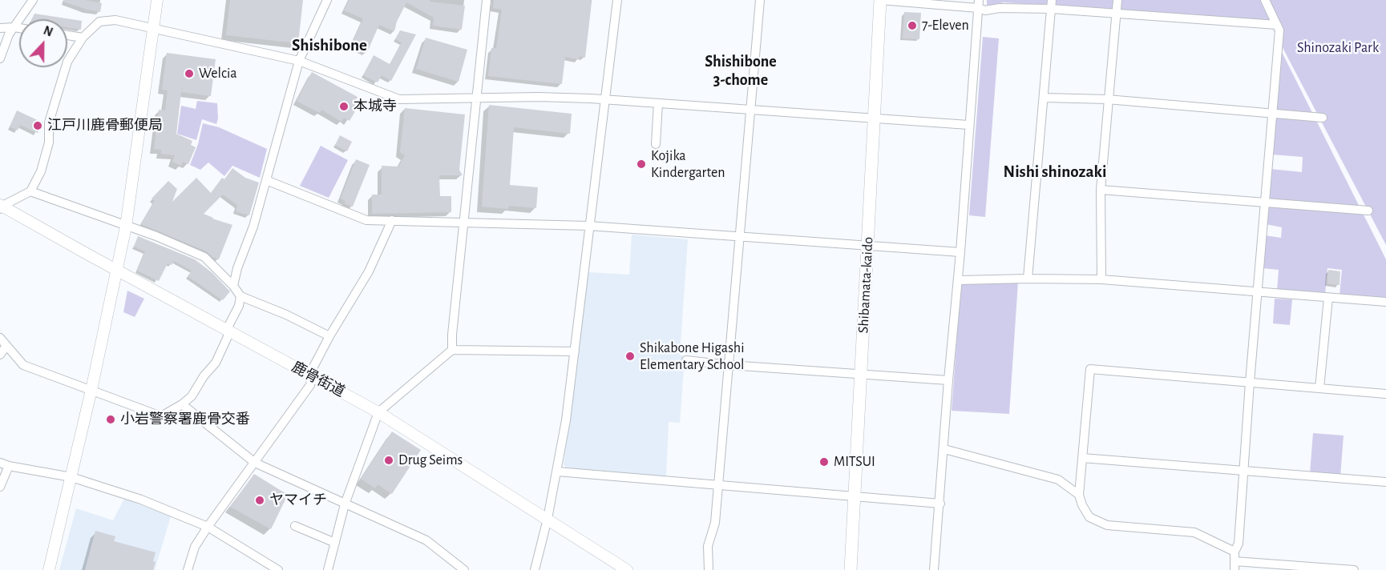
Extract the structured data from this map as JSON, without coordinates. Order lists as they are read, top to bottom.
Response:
{
  "streets": {
    "main road": ["Shibamata-kaido"],
    "street": ["鹿骨街道"]
  },
  "districts": ["Shishibone", "Shishibone 3-chome", "Nishi shinozaki"],
  "parks": ["Shinozaki Park"],
  "places": [
    "7-Eleven",
    "Welcia",
    "本城寺",
    "江戸川鹿骨郵便局",
    "Kojika Kindergarten",
    "Shikabone Higashi Elementary School",
    "小岩警察署鹿骨交番",
    "Drug Seims",
    "MITSUI",
    "ヤマイチ"
  ],
  "north": "top"
}
